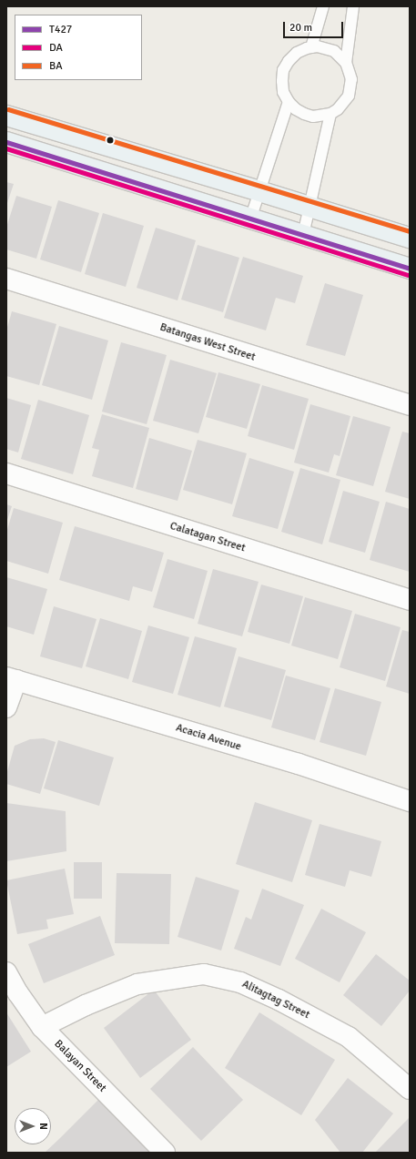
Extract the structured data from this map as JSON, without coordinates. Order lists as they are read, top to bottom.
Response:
{
  "streets": {
    "street": [
      "Batangas West Street",
      "Calatagan Street",
      "Acacia Avenue",
      "Alitagtag Street",
      "Balayan Street"
    ]
  },
  "crossings": [
    ["Alitagtag Street", "Balayan Street"]
  ],
  "lines": ["transit line BA", "transit line T427", "transit line DA"],
  "legend": ["T427", "DA", "BA"],
  "scale_bar": "20 m",
  "north": "right"
}
